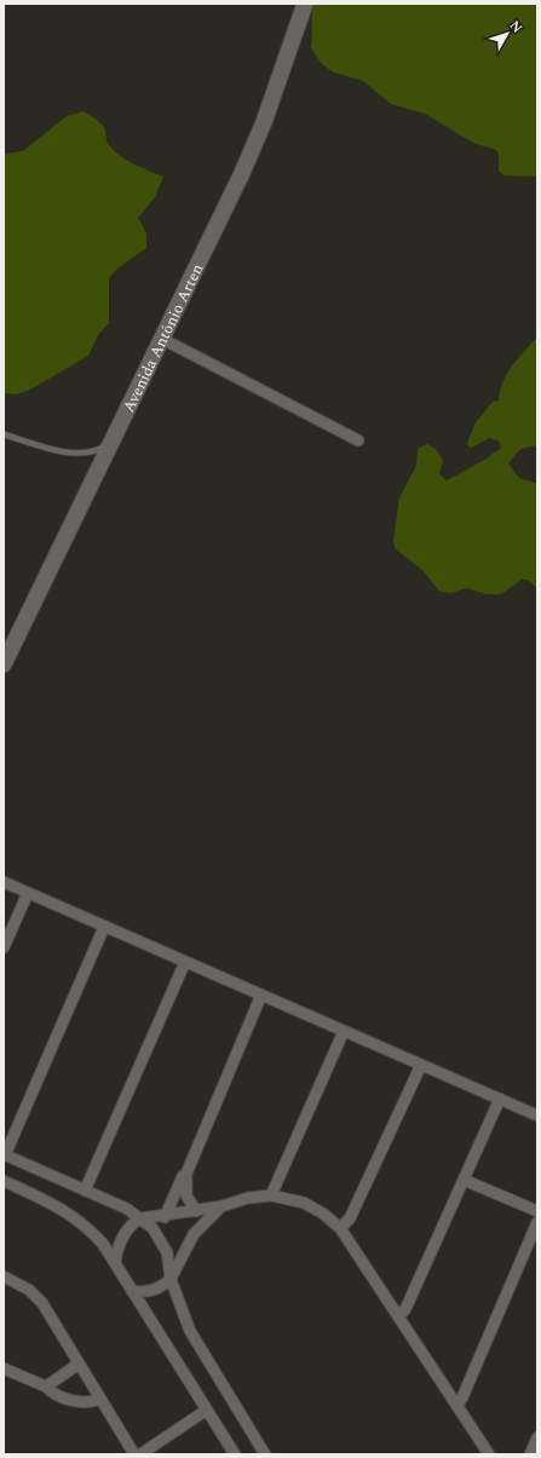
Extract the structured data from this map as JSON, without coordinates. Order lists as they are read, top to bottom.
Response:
{
  "streets": {
    "street": ["Avenida Antônio Arten"]
  },
  "north": "top right"
}
